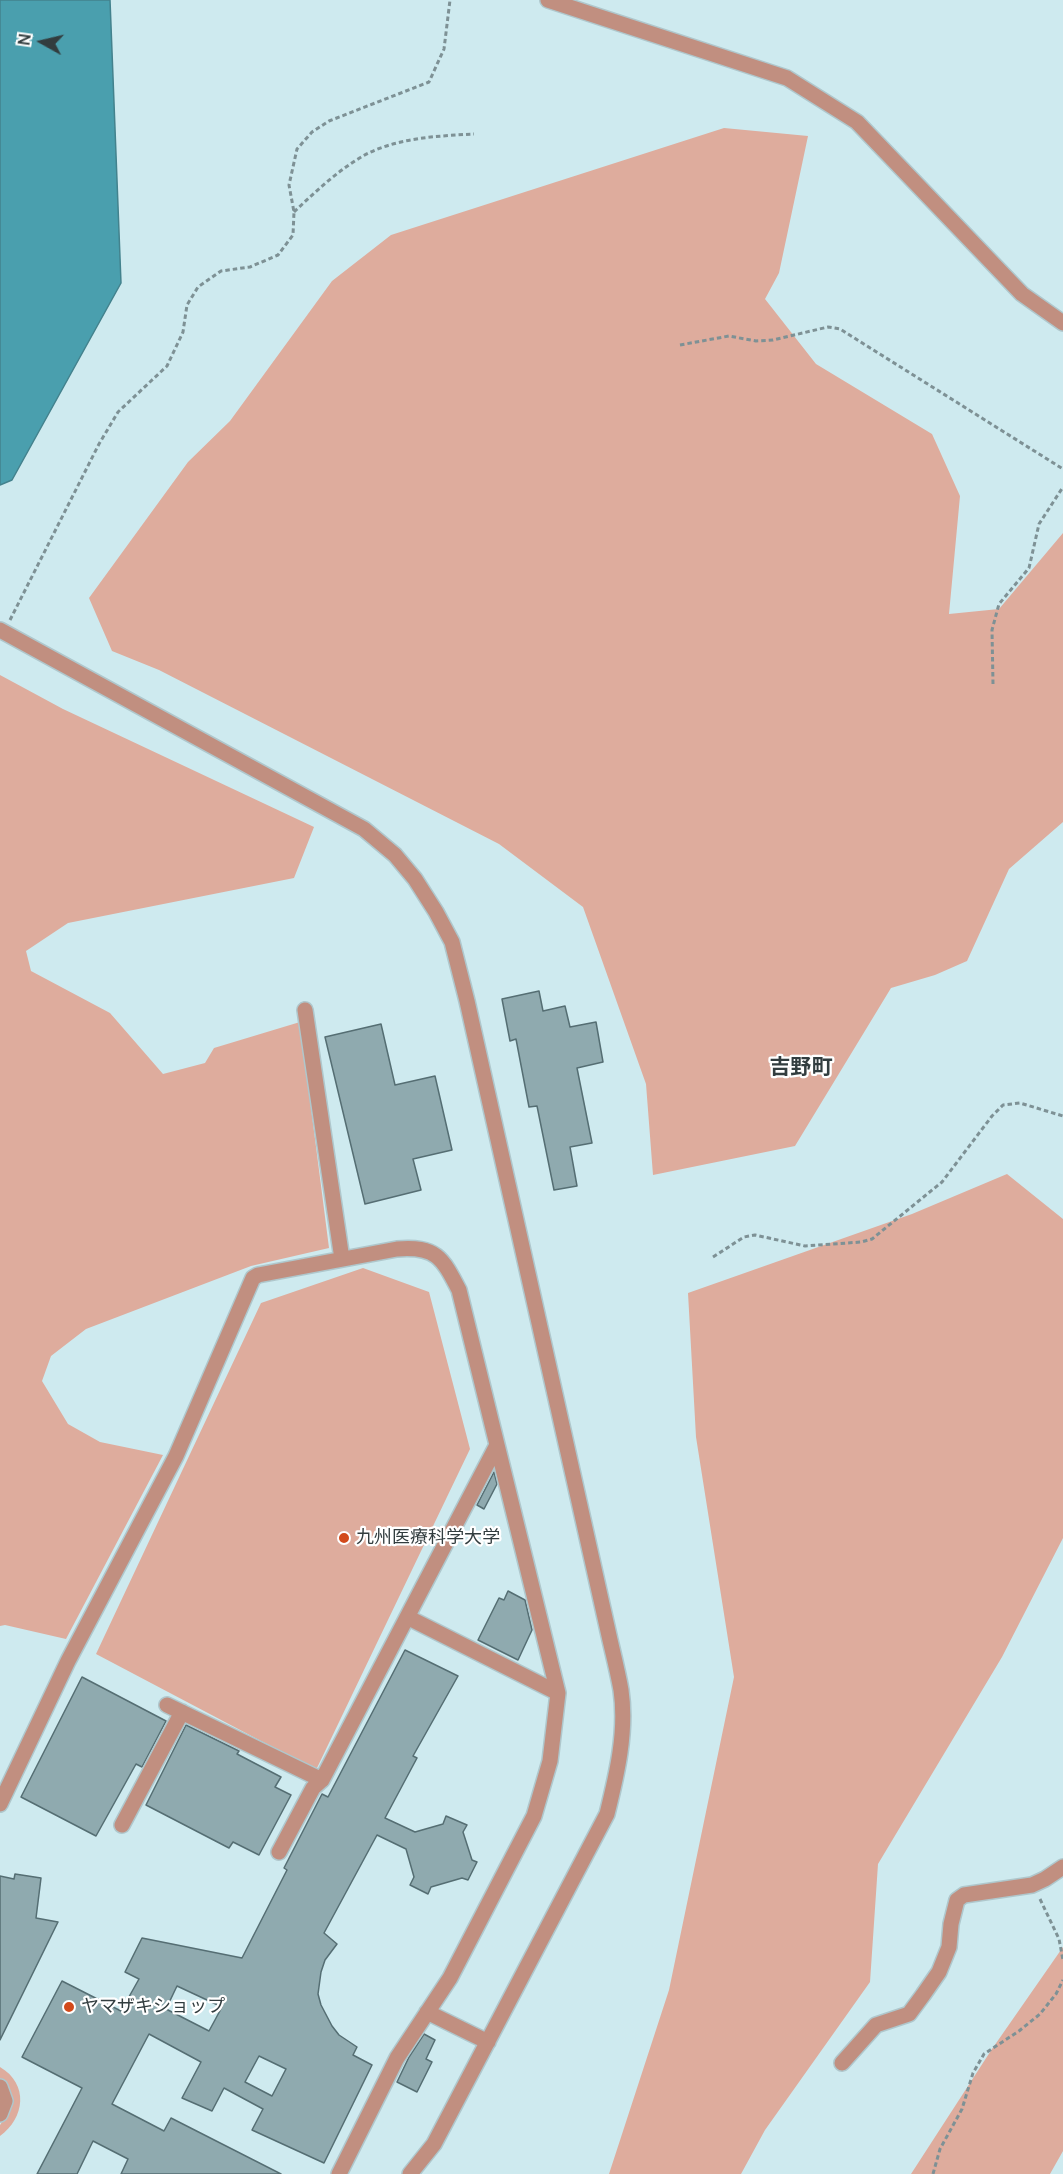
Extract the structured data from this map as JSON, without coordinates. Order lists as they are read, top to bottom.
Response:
{
  "districts": ["吉野町"],
  "places": ["九州医療科学大学", "ヤマザキショップ"],
  "north": "left"
}
